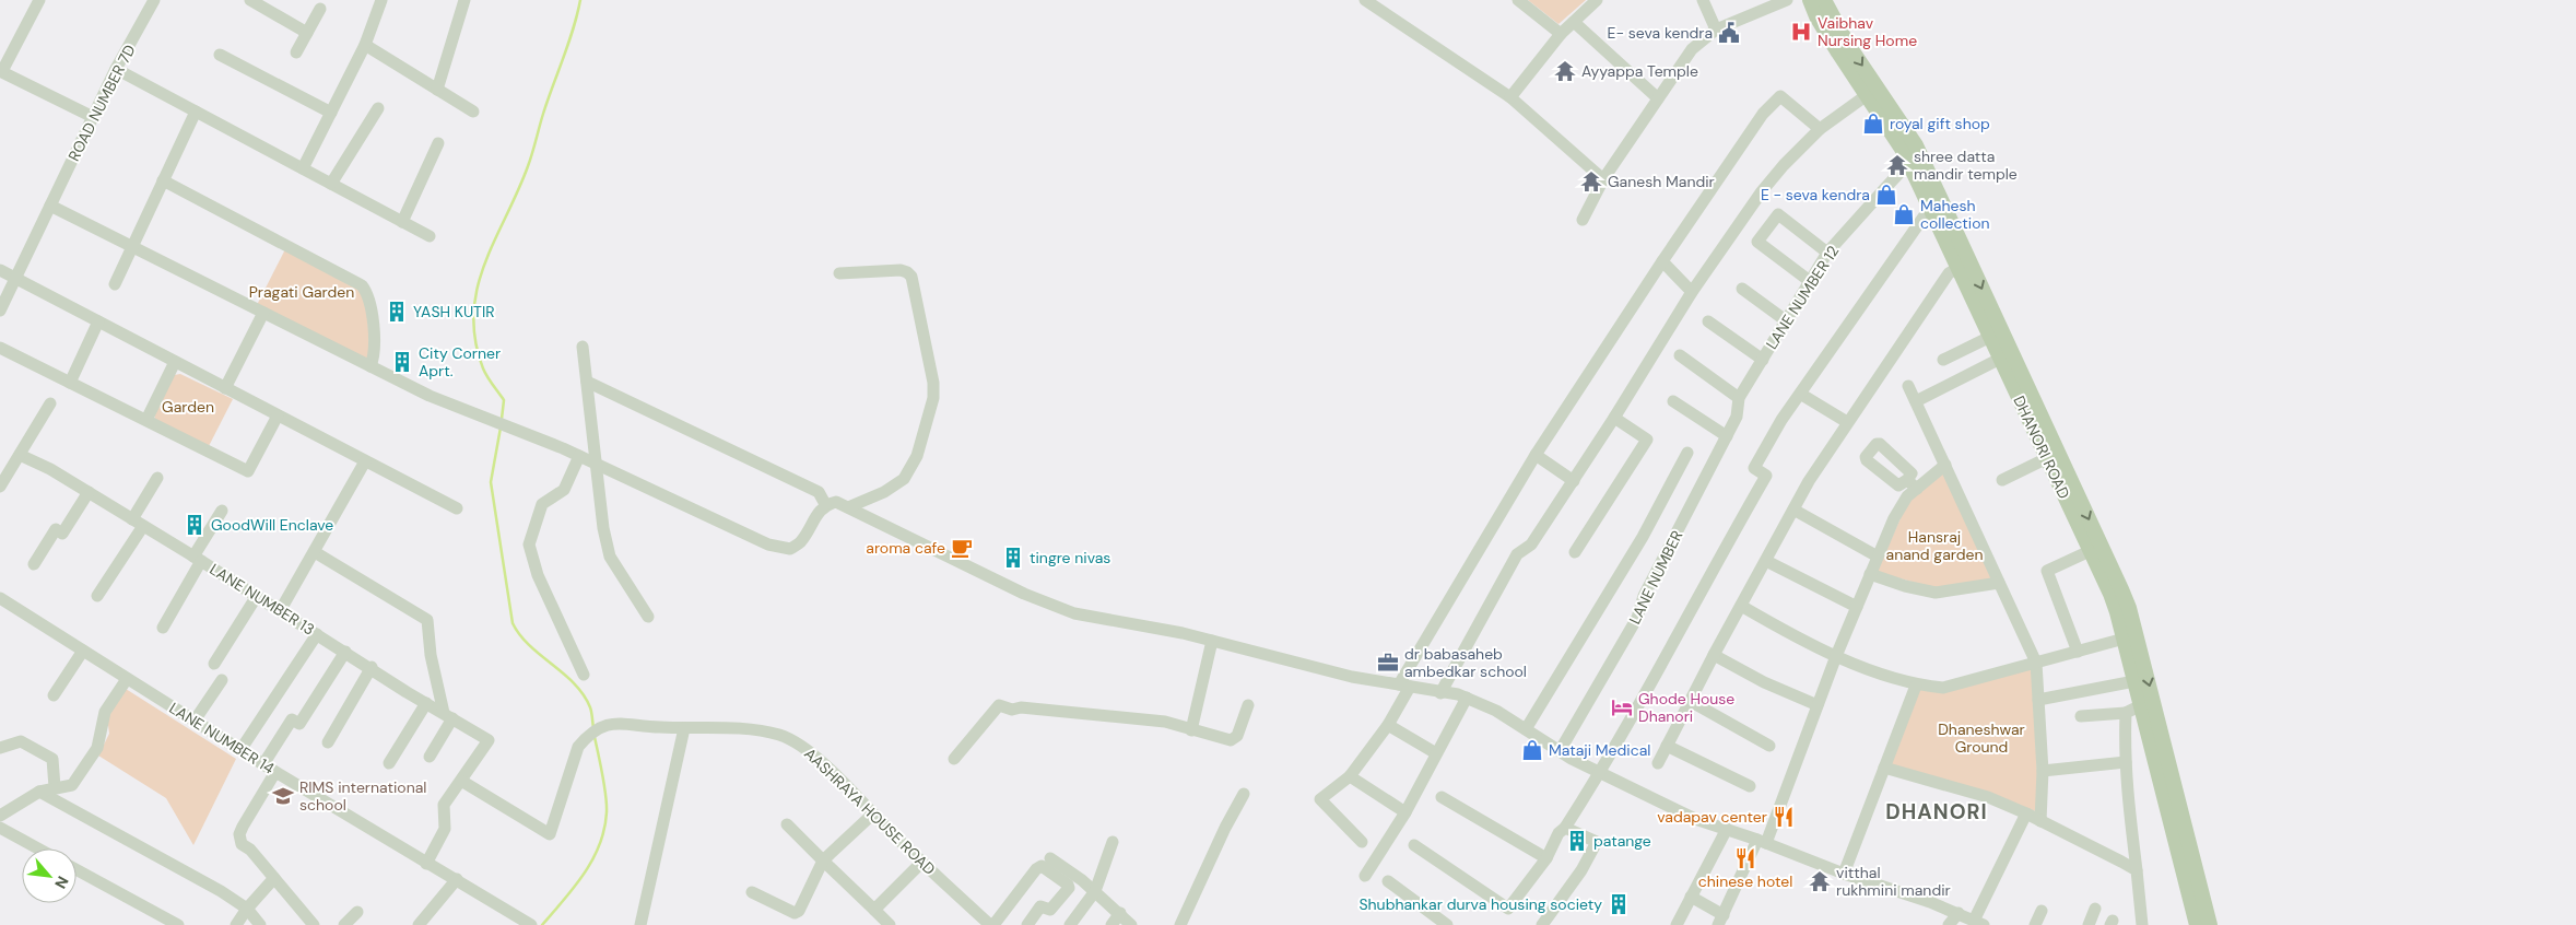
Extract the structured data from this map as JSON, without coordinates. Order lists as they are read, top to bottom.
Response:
{
  "streets": {
    "main road": ["DHANORI ROAD"],
    "street": [
      "ROAD NUMBER 7D",
      "LANE NUMBER 12",
      "LANE NUMBER",
      "LANE NUMBER 13",
      "LANE NUMBER 14",
      "AASHRAYA HOUSE ROAD"
    ]
  },
  "crossings": [
    ["LANE NUMBER 12", "DHANORI ROAD"],
    ["LANE NUMBER 12", "LANE NUMBER"],
    ["LANE NUMBER 13", "AASHRAYA HOUSE ROAD"]
  ],
  "districts": ["DHANORI"],
  "parks": [
    "Pragati Garden",
    "Garden",
    "Hansraj anand garden",
    "Dhaneshwar Ground"
  ],
  "places": {
    "hospital": ["Vaibhav Nursing Home"],
    "public building": ["E- seva kendra"],
    "temple": [
      "Ayyappa Temple",
      "shree datta mandir temple",
      "Ganesh Mandir",
      "vitthal rukhmini mandir"
    ],
    "shop": [
      "royal gift shop",
      "E - seva kendra",
      "Mahesh collection",
      "Mataji Medical"
    ],
    "building": [
      "YASH KUTIR",
      "City Corner Aprt.",
      "GoodWill Enclave",
      "tingre nivas",
      "patange",
      "Shubhankar durva housing society"
    ],
    "cafe": ["aroma cafe"],
    "office": ["dr babasaheb ambedkar school"],
    "hotel": ["Ghode House Dhanori"],
    "school or university": ["RIMS international school"],
    "restaurant": ["vadapav center", "chinese hotel"]
  },
  "north": "bottom right"
}
